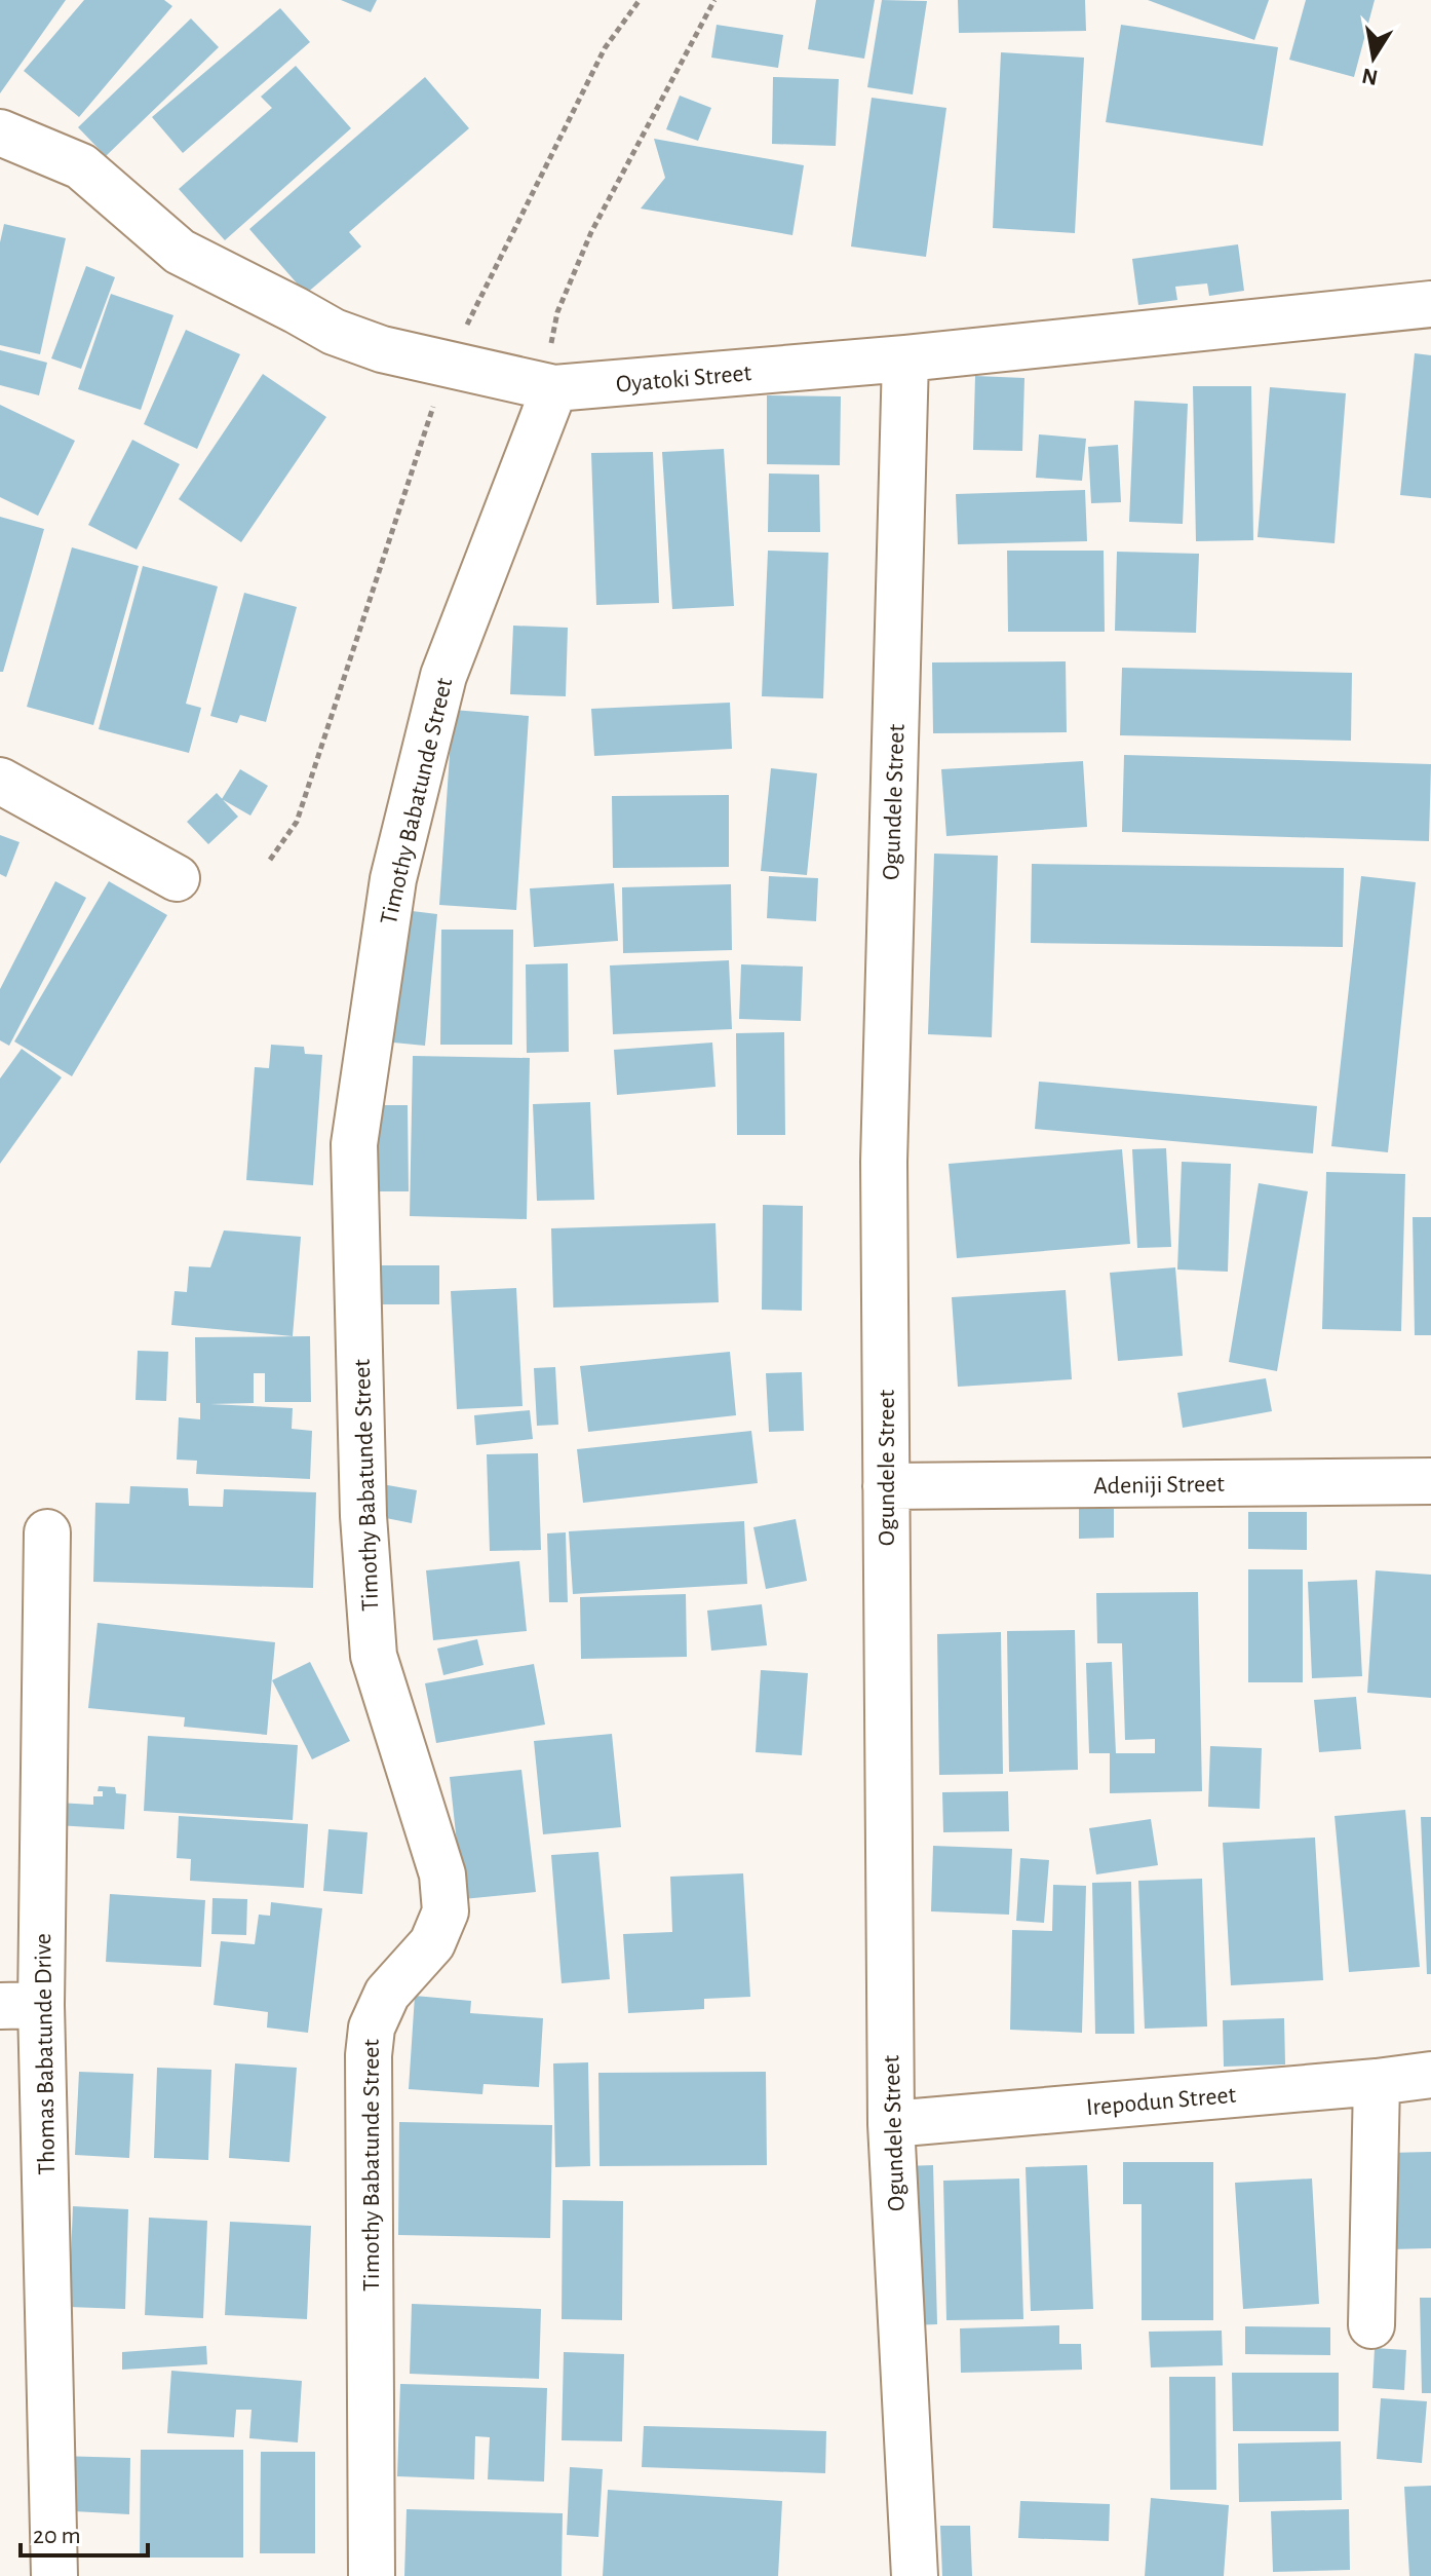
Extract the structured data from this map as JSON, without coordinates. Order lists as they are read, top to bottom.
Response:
{
  "streets": {
    "street": [
      "Oyatoki Street",
      "Timothy Babatunde Street",
      "Ogundele Street",
      "Adeniji Street",
      "Thomas Babatunde Drive",
      "Irepodun Street"
    ]
  },
  "crossings": [
    ["Oyatoki Street", "Timothy Babatunde Street"],
    ["Oyatoki Street", "Ogundele Street"],
    ["Ogundele Street", "Adeniji Street"],
    ["Ogundele Street", "Irepodun Street"]
  ],
  "scale_bar": "20 m",
  "north": "bottom"
}
